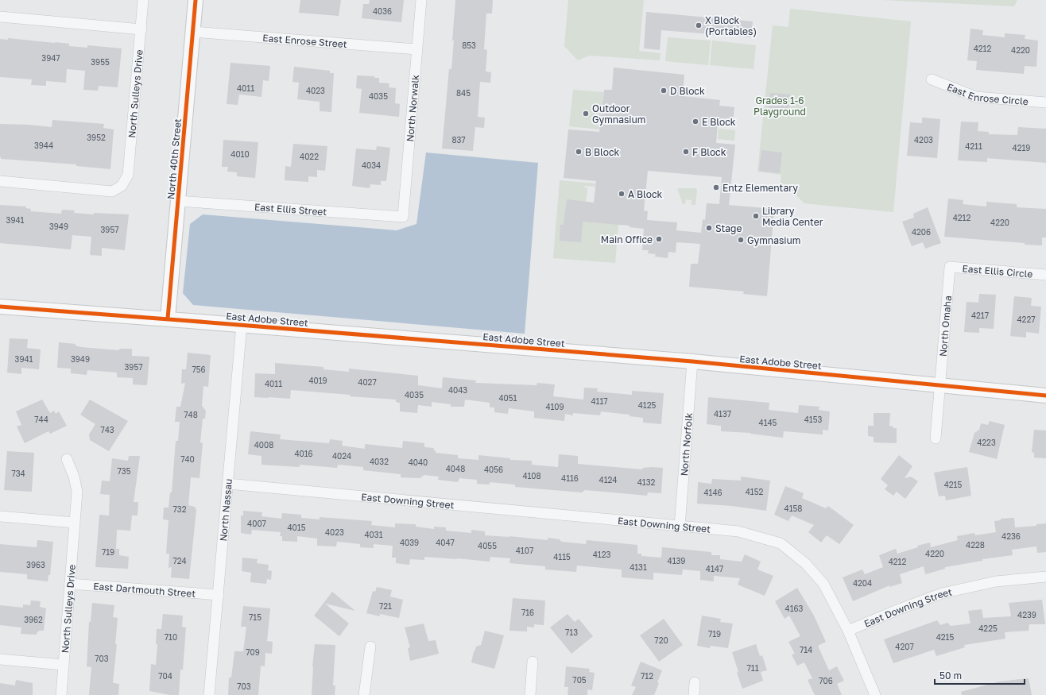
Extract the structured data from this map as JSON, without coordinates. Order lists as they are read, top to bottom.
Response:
{
  "streets": {
    "street": [
      "East Enrose Street",
      "East Enrose Circle",
      "North Sulleys Drive",
      "North Norwalk",
      "North 40th Street",
      "East Ellis Street",
      "East Ellis Circle",
      "East Adobe Street",
      "North Omaha",
      "North Norfolk",
      "East Downing Street",
      "North Nassau",
      "East Dartmouth Street"
    ]
  },
  "crossings": [
    ["East Enrose Street", "North Norwalk"],
    ["East Enrose Street", "North 40th Street"],
    ["North Sulleys Drive", "East Dartmouth Street"],
    ["North Norwalk", "East Ellis Street"],
    ["North 40th Street", "East Ellis Street"],
    ["North 40th Street", "East Adobe Street"],
    ["East Ellis Circle", "North Omaha"],
    ["East Adobe Street", "North Omaha"],
    ["East Adobe Street", "North Norfolk"],
    ["East Adobe Street", "North Nassau"],
    ["North Norfolk", "East Downing Street"],
    ["East Downing Street", "North Nassau"],
    ["North Nassau", "East Dartmouth Street"]
  ],
  "parks": ["Grades 1-6 Playground"],
  "places": [
    "X Block (Portables)",
    "D Block",
    "Outdoor Gymnasium",
    "E Block",
    "B Block",
    "F Block",
    "Entz Elementary",
    "A Block",
    "Library Media Center",
    "Stage",
    "Main Office",
    "Gymnasium"
  ],
  "house_numbers": [
    "4036",
    "853",
    "4212",
    "4220",
    "3947",
    "3955",
    "4011",
    "4023",
    "845",
    "4035",
    "3952",
    "837",
    "4203",
    "3944",
    "4211",
    "4219",
    "4010",
    "4022",
    "4034",
    "4212",
    "3941",
    "4220",
    "3949",
    "3957",
    "4206",
    "4217",
    "4227",
    "3941",
    "3949",
    "3957",
    "756",
    "4019",
    "4027",
    "4011",
    "4043",
    "4035",
    "4051",
    "4117",
    "4125",
    "4109",
    "4137",
    "748",
    "744",
    "4153",
    "4145",
    "743",
    "4223",
    "4008",
    "4016",
    "4024",
    "740",
    "4032",
    "4040",
    "4048",
    "4056",
    "735",
    "734",
    "4108",
    "4116",
    "4124",
    "4132",
    "4215",
    "4152",
    "4146",
    "4158",
    "732",
    "4007",
    "4015",
    "4023",
    "4031",
    "4236",
    "4039",
    "4047",
    "4228",
    "4055",
    "4107",
    "719",
    "4220",
    "4123",
    "4115",
    "724",
    "4139",
    "4212",
    "3963",
    "4131",
    "4147",
    "4204",
    "721",
    "4163",
    "716",
    "4239",
    "715",
    "3962",
    "4225",
    "713",
    "719",
    "710",
    "4215",
    "720",
    "4207",
    "714",
    "709",
    "703",
    "711",
    "704",
    "712",
    "705",
    "706",
    "703"
  ],
  "scale_bar": "50 m"
}
